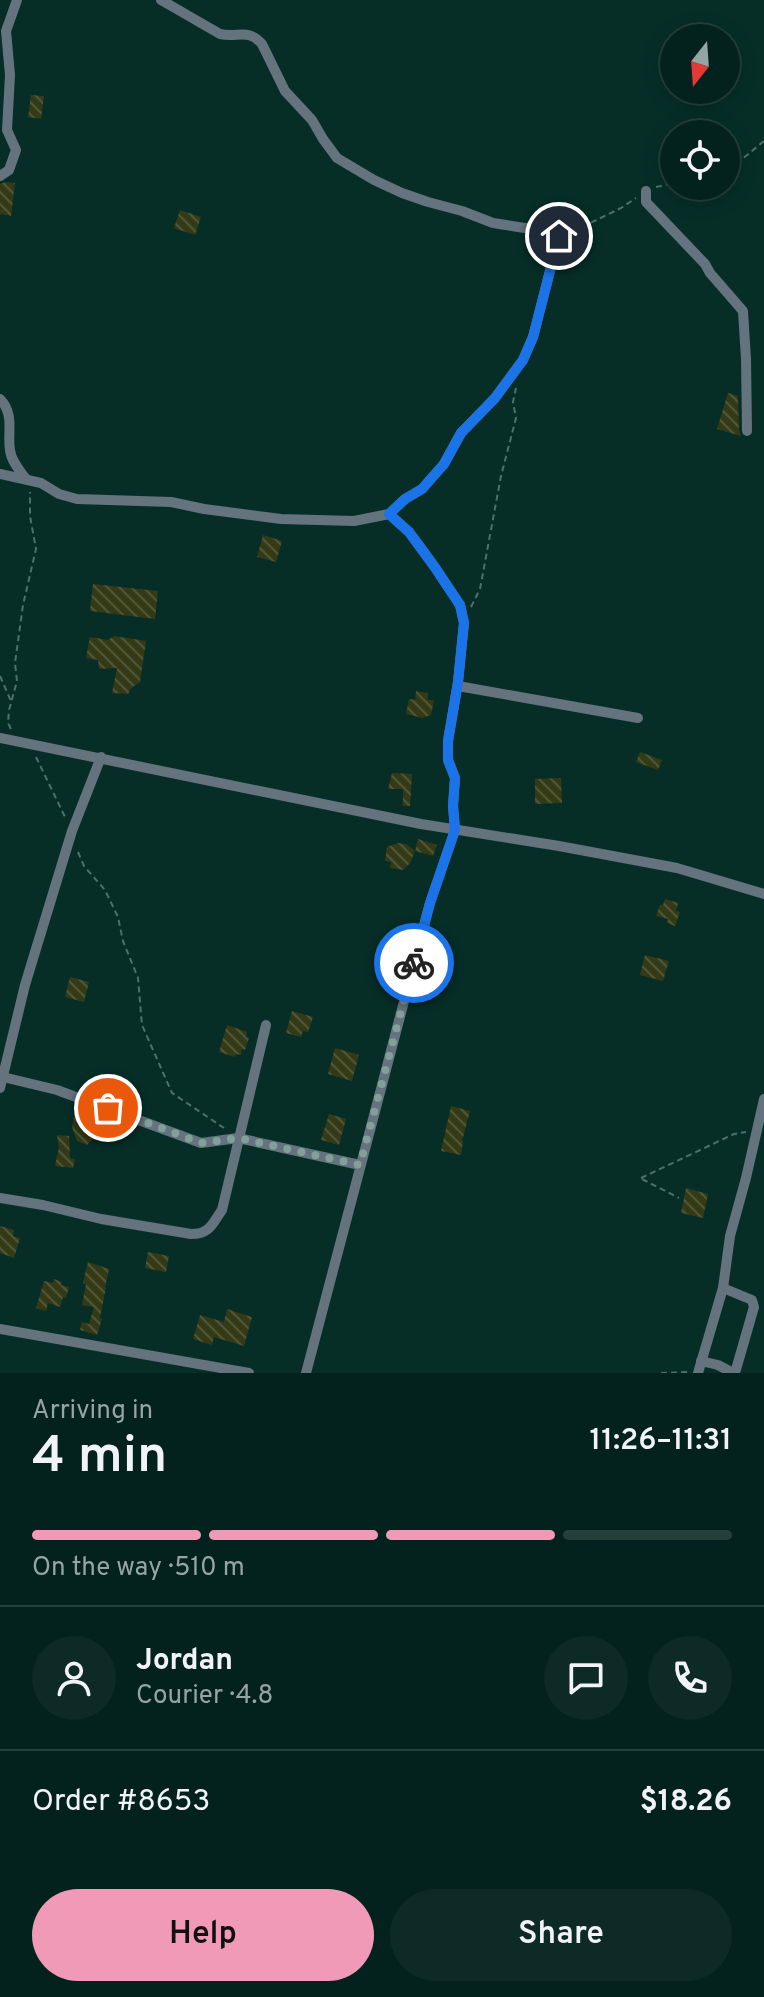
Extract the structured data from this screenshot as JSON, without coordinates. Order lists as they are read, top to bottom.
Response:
{
  "north": "bottom",
  "page": {
    "heading": ["4 min", "Arriving in", "11:26–11:31"],
    "panel": [
      "Jordan",
      "Courier · 4.8",
      "Order #8653",
      "$18.26"
    ],
    "bar": "On the way · 510 m",
    "buttons": ["Help", "Share"]
  }
}
